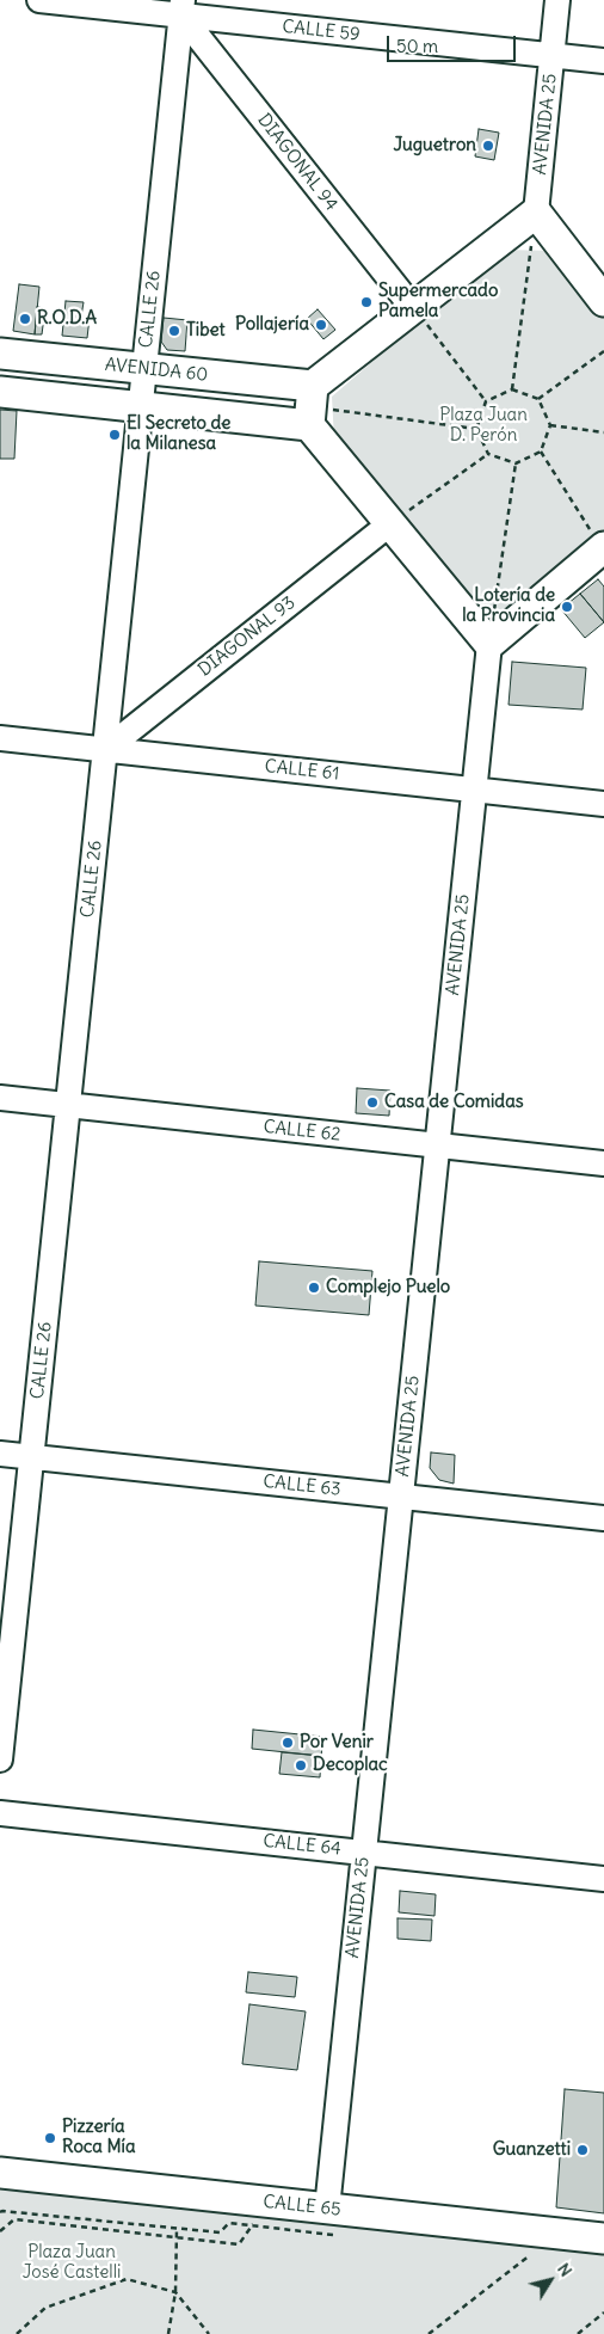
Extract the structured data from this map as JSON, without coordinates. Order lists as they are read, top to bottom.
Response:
{
  "streets": {
    "main road": ["AVENIDA 60", "CALLE 65"],
    "street": [
      "CALLE 59",
      "AVENIDA 25",
      "DIAGONAL 94",
      "CALLE 26",
      "DIAGONAL 93",
      "CALLE 61",
      "CALLE 62",
      "CALLE 63",
      "CALLE 64"
    ]
  },
  "crossings": [
    ["CALLE 59", "AVENIDA 25"],
    ["CALLE 59", "DIAGONAL 94"],
    ["CALLE 59", "CALLE 26"],
    ["AVENIDA 25", "CALLE 61"],
    ["AVENIDA 25", "CALLE 62"],
    ["AVENIDA 25", "CALLE 63"],
    ["AVENIDA 25", "CALLE 64"],
    ["AVENIDA 25", "CALLE 65"],
    ["DIAGONAL 94", "CALLE 26"],
    ["CALLE 26", "AVENIDA 60"],
    ["CALLE 26", "DIAGONAL 93"],
    ["CALLE 26", "CALLE 61"],
    ["CALLE 26", "CALLE 62"],
    ["CALLE 26", "CALLE 63"],
    ["DIAGONAL 93", "CALLE 61"]
  ],
  "parks": ["Plaza Juan D. Perón", "Plaza Juan José Castelli"],
  "places": [
    "Juguetron",
    "Supermercado Pamela",
    "R.O.D.A",
    "Pollajería",
    "Tibet",
    "El Secreto de la Milanesa",
    "Lotería de la Provincia",
    "Casa de Comidas",
    "Complejo Puelo",
    "Por Venir",
    "Decoplac",
    "Pizzería Roca Mía",
    "Guanzetti"
  ],
  "scale_bar": "50 m",
  "north": "top right"
}
